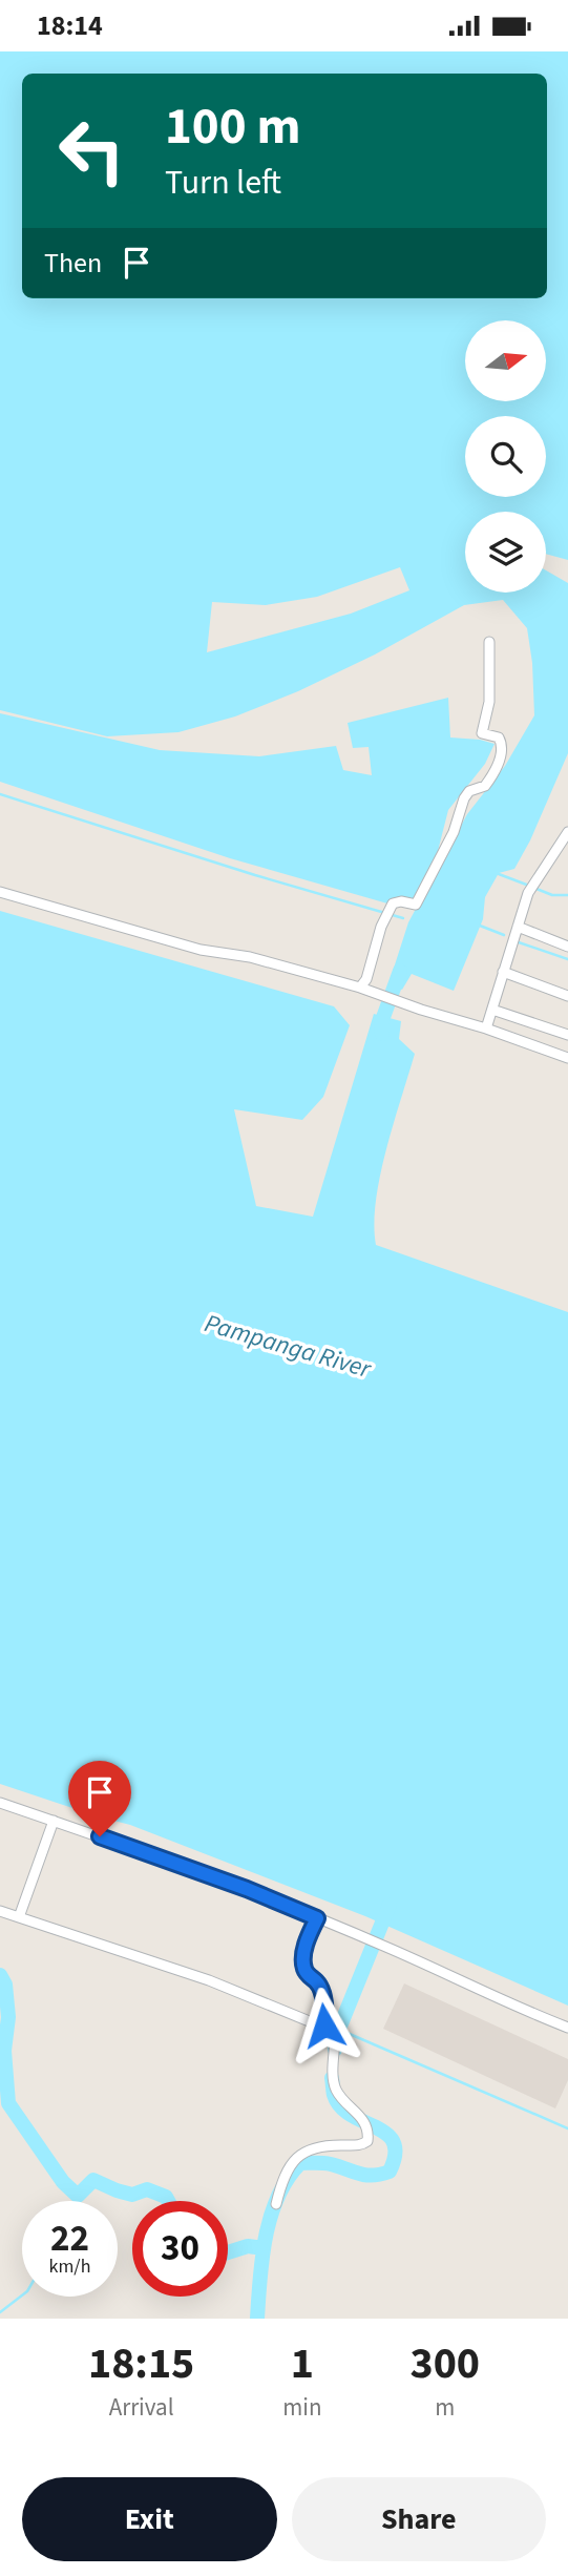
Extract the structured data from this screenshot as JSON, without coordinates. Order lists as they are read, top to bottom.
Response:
{
  "water": ["Pampanga River"],
  "north": "right",
  "page": {
    "status": "18:14",
    "turn": ["100 m", "Turn left"],
    "then": "Then",
    "speed": "22 km/h",
    "limit": "30",
    "eta": [
      "18:15",
      "Arrival",
      "1",
      "min",
      "300",
      "m"
    ],
    "buttons": ["Exit", "Share"]
  }
}
